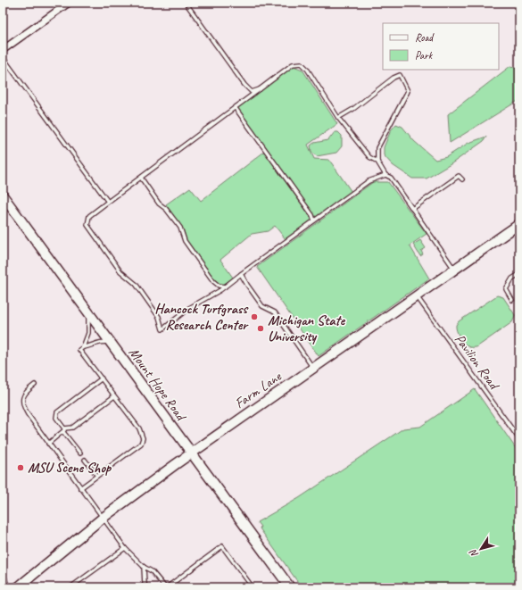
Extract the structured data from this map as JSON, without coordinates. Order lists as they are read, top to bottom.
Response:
{
  "streets": {
    "street": ["Mount Hope Road", "Farm Lane"],
    "lane": ["Pavilion Road"]
  },
  "crossings": [
    ["Pavilion Road", "Farm Lane"],
    ["Mount Hope Road", "Farm Lane"]
  ],
  "places": ["Hancock Turfgrass Research Center", "Michigan State University", "MSU Scene Shop"],
  "legend": ["Road", "Park"],
  "north": "bottom left"
}
